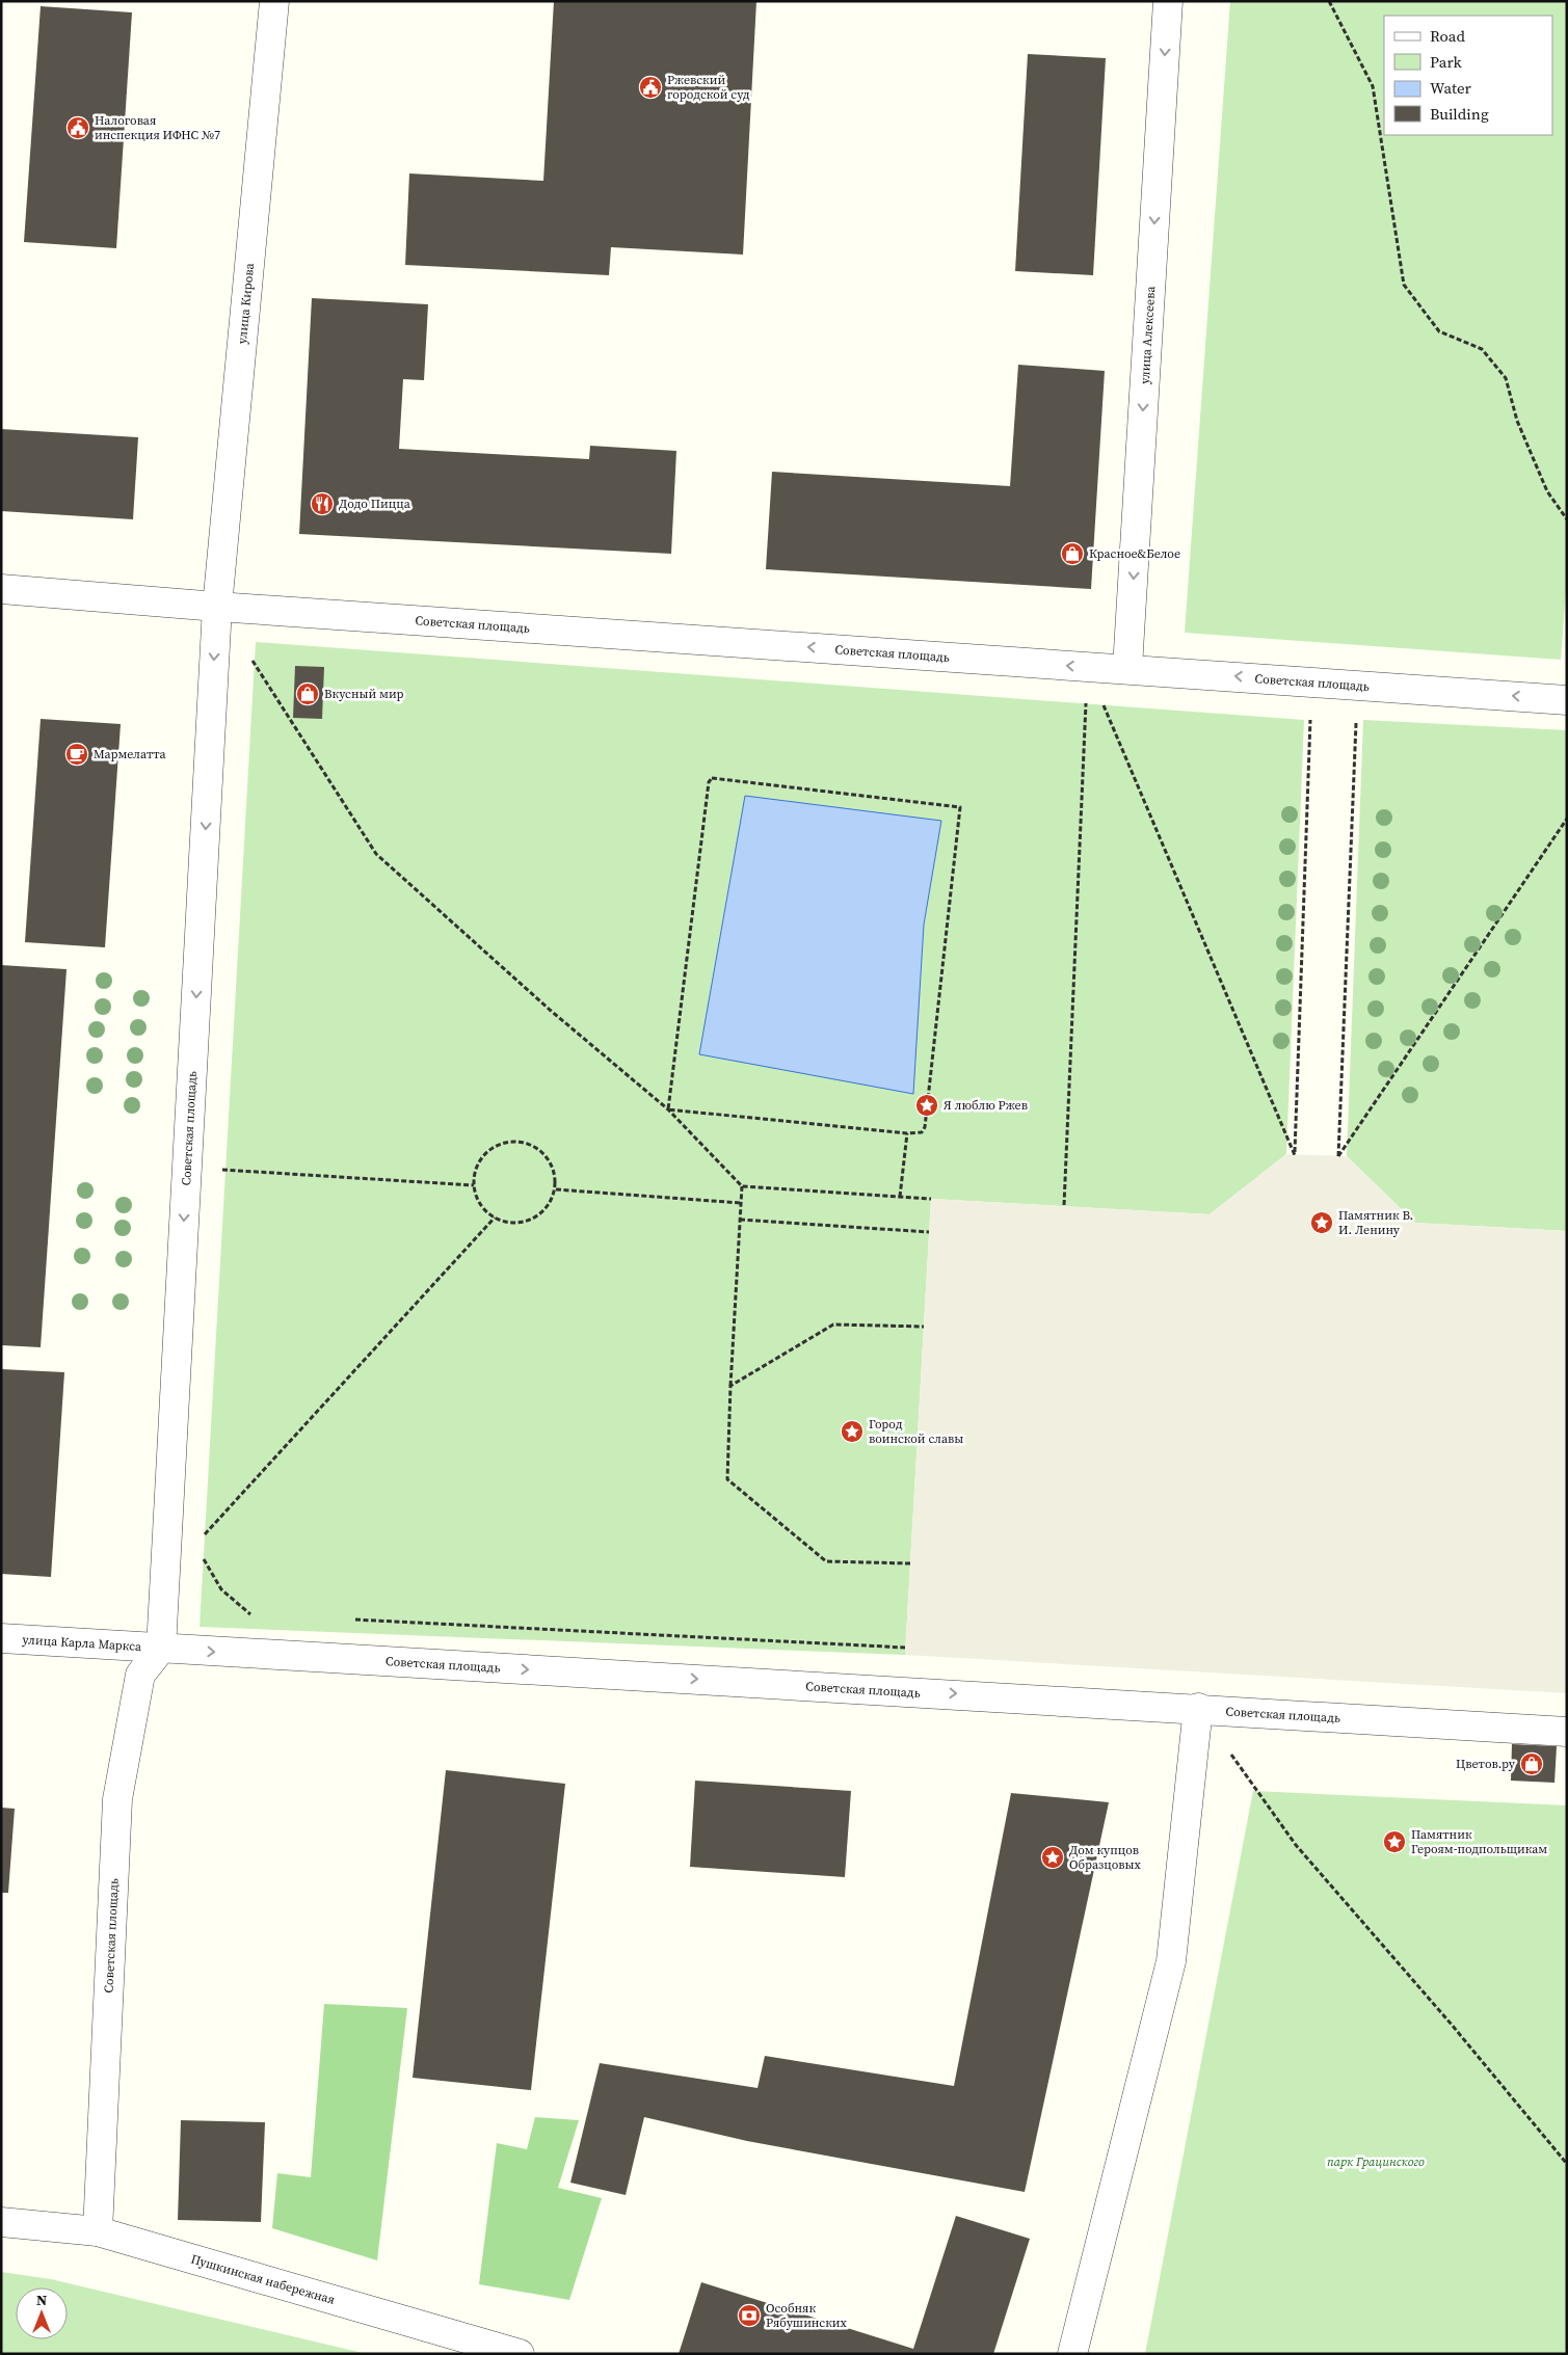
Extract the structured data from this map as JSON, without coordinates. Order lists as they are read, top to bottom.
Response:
{
  "streets": {
    "street": [
      "улица Кирова",
      "улица Алексеева",
      "Советская площадь",
      "улица Карла Маркса",
      "Пушкинская набережная"
    ]
  },
  "crossings": [
    ["улица Кирова", "Советская площадь"],
    ["улица Алексеева", "Советская площадь"],
    ["Советская площадь", "улица Карла Маркса"],
    ["Советская площадь", "Пушкинская набережная"]
  ],
  "one_way": ["улица Алексеева"],
  "parks": ["парк Грацинского"],
  "places": {
    "public building": ["Ржевский городской суд", "Налоговая инспекция ИФНС №7"],
    "restaurant": ["Додо Пицца"],
    "shop": ["Красное&Белое", "Вкусный мир", "Цветов.ру"],
    "cafe": ["Мармелатта"],
    "place": [
      "Я люблю Ржев",
      "Памятник В. И. Ленину",
      "Город воинской славы",
      "Памятник Героям-подпольщикам",
      "Дом купцов Образцовых"
    ],
    "bank": ["Особняк Рябушинских"]
  },
  "legend": [
    "Road",
    "Park",
    "Water",
    "Building"
  ],
  "north": "top"
}
